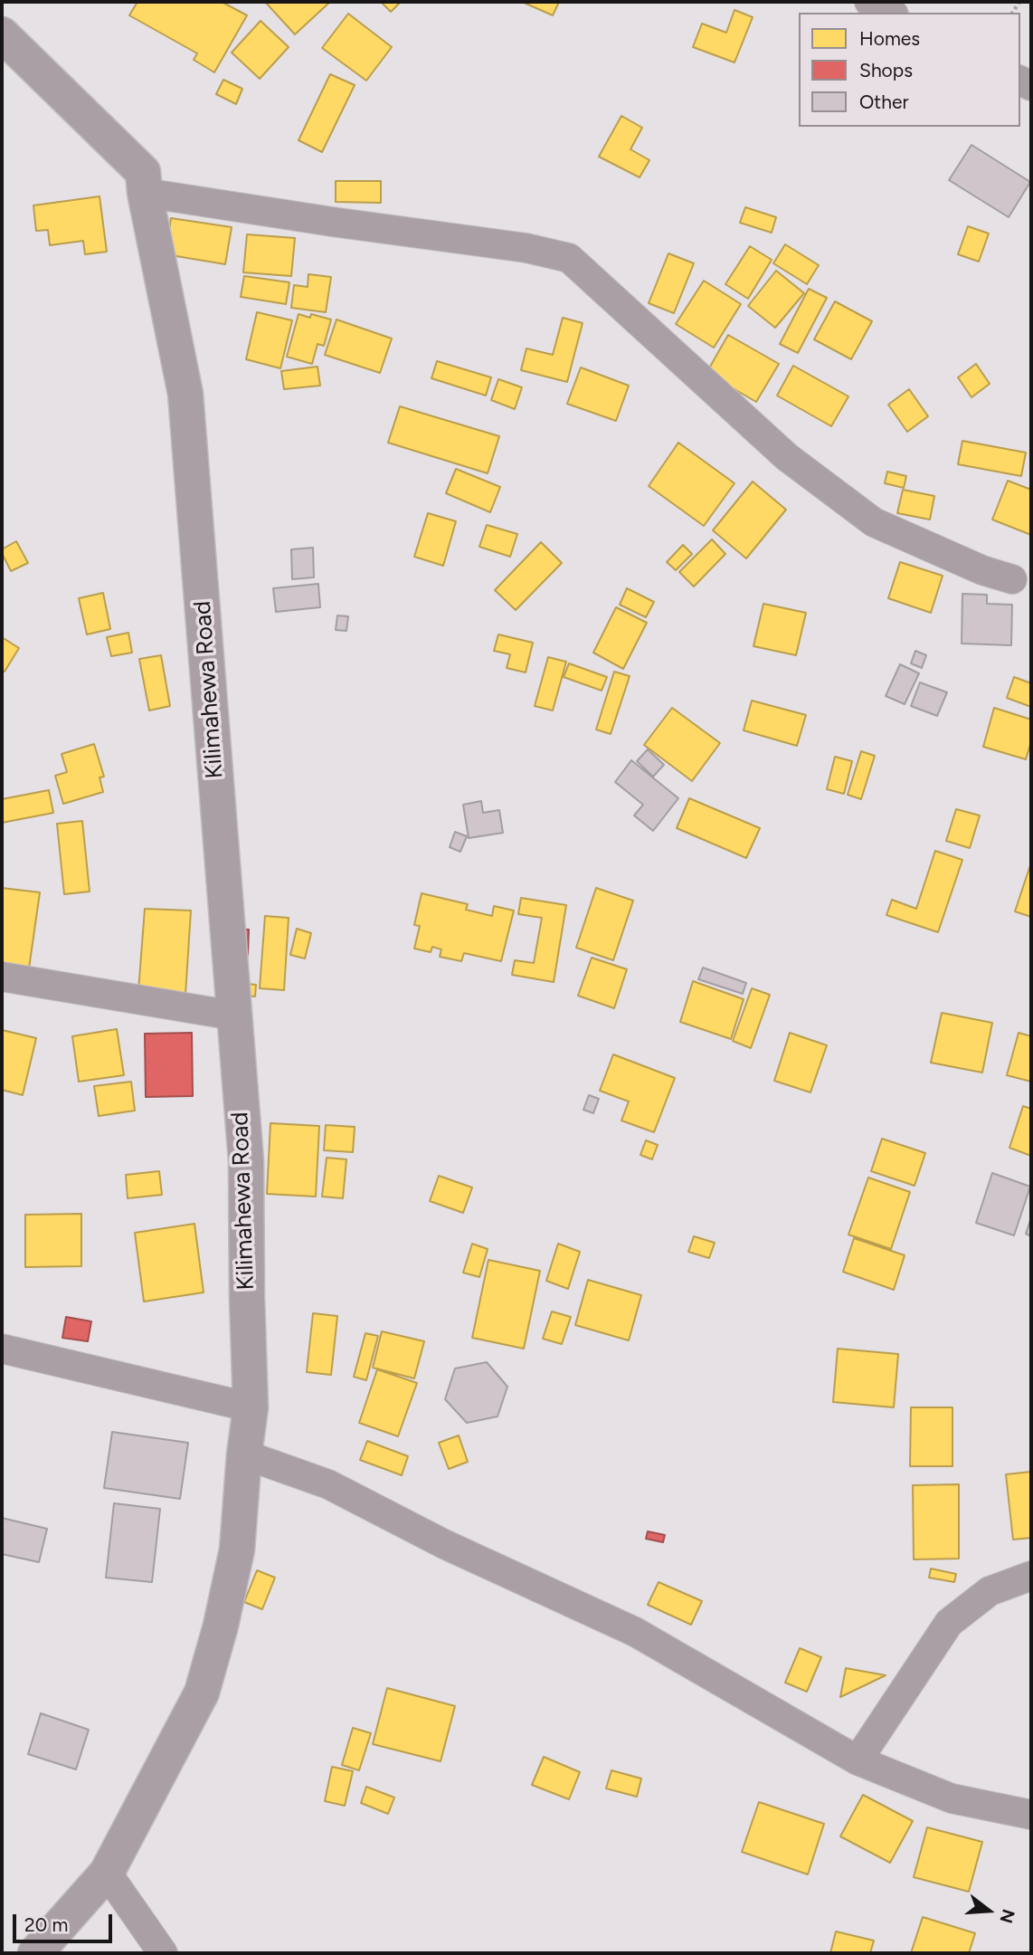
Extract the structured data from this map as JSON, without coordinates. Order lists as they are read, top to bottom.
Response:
{
  "streets": {
    "street": ["Kilimahewa Road"]
  },
  "legend": ["Homes", "Shops", "Other"],
  "scale_bar": "20 m",
  "north": "right"
}
